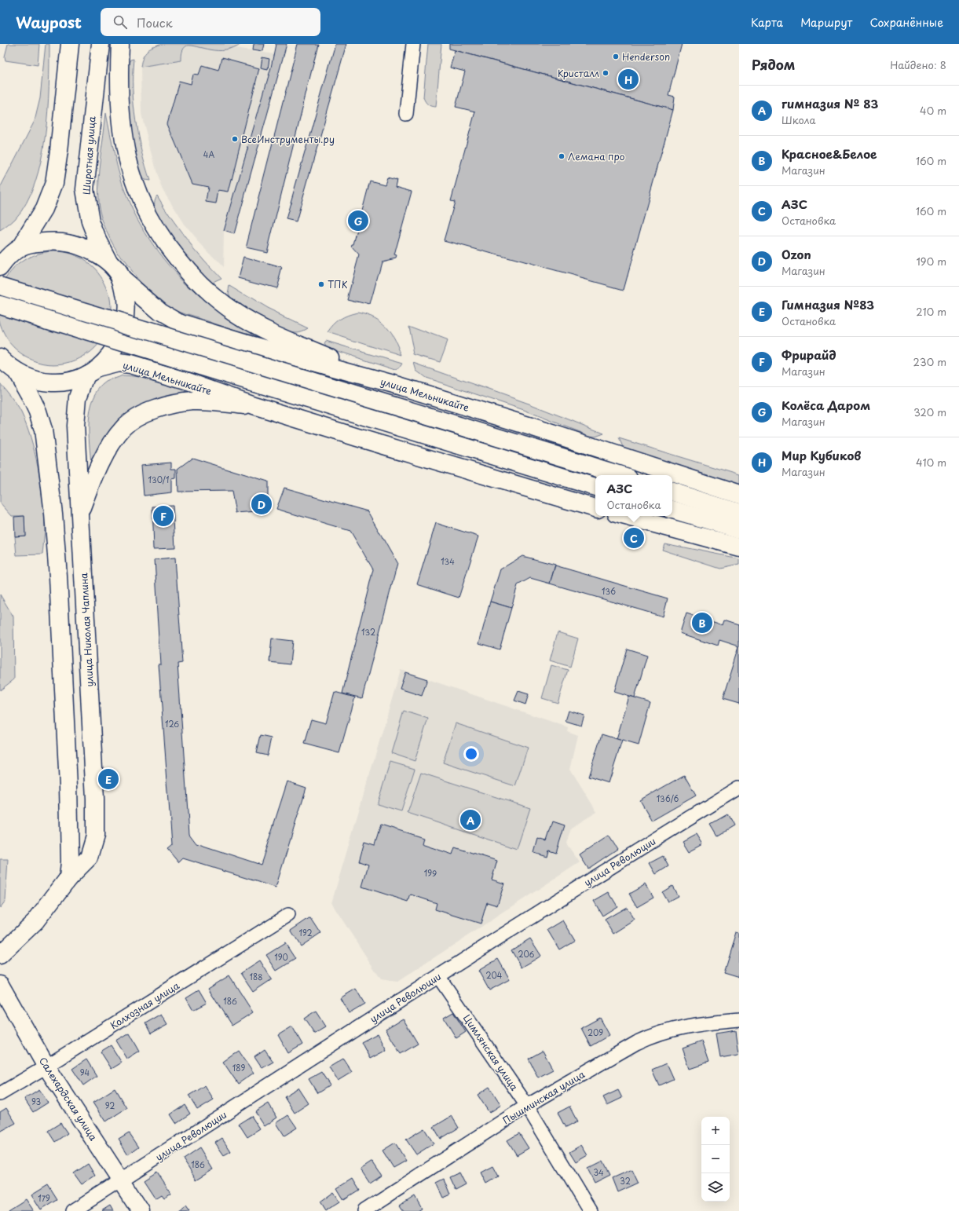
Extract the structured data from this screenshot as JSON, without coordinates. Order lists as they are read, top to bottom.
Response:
{
  "streets": {
    "main road": [
      "Широтная улица",
      "улица Мельникайте",
      "улица Николая Чаплина",
      "Салехардская улица"
    ],
    "street": [
      "улица Революции",
      "Колхозная улица",
      "Цимлянская улица",
      "Пышминская улица"
    ]
  },
  "crossings": [
    ["Широтная улица", "улица Мельникайте"],
    ["улица Мельникайте", "улица Николая Чаплина"],
    ["улица Революции", "Цимлянская улица"],
    ["улица Революции", "Салехардская улица"],
    ["Колхозная улица", "Салехардская улица"],
    ["Цимлянская улица", "Пышминская улица"]
  ],
  "places": [
    "Henderson",
    "Кристалл",
    "ВсеИнструменты.ру",
    "Лемана про",
    "ТПК"
  ],
  "house_numbers": [
    "4А",
    "130/1",
    "134",
    "136",
    "132",
    "126",
    "136/6",
    "199",
    "192",
    "206",
    "190",
    "204",
    "188",
    "186",
    "209",
    "189",
    "94",
    "93",
    "92",
    "186",
    "34",
    "32",
    "179"
  ],
  "page": {
    "header": "Waypost",
    "search": "Поиск",
    "nav": ["Карта", "Маршрут", "Сохранённые"],
    "heading": ["Рядом", "Найдено: 8"],
    "pins": [
      "H",
      "G",
      "D",
      "F",
      "C",
      "B",
      "E",
      "A"
    ],
    "list": [
      {
        "mark": "A",
        "name": "гимназия № 83",
        "note": "Школа",
        "value": "40 m"
      },
      {
        "mark": "B",
        "name": "Красное&Белое",
        "note": "Магазин",
        "value": "160 m"
      },
      {
        "mark": "C",
        "name": "АЗС",
        "note": "Остановка",
        "value": "160 m"
      },
      {
        "mark": "D",
        "name": "Ozon",
        "note": "Магазин",
        "value": "190 m"
      },
      {
        "mark": "E",
        "name": "Гимназия №83",
        "note": "Остановка",
        "value": "210 m"
      },
      {
        "mark": "F",
        "name": "Фрирайд",
        "note": "Магазин",
        "value": "230 m"
      },
      {
        "mark": "G",
        "name": "Колёса Даром",
        "note": "Магазин",
        "value": "320 m"
      },
      {
        "mark": "H",
        "name": "Мир Кубиков",
        "note": "Магазин",
        "value": "410 m"
      }
    ],
    "popup": ["АЗС", "Остановка"],
    "map_buttons": ["+", "−"]
  }
}
